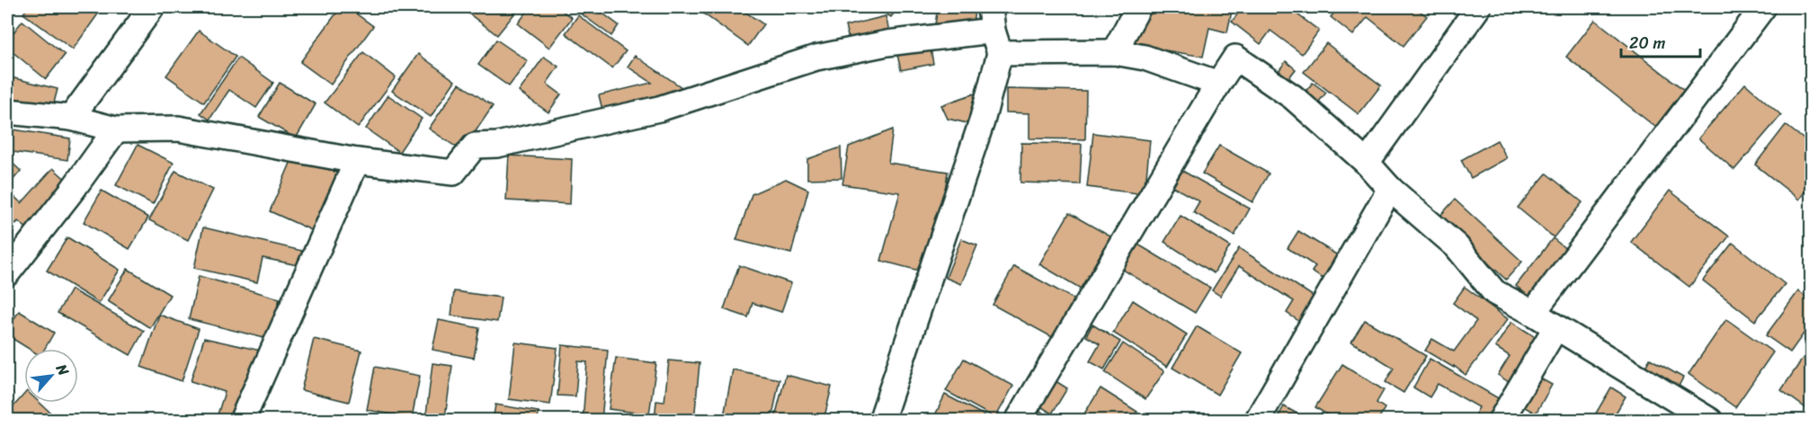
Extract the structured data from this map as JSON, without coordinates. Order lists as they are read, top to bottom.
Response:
{
  "scale_bar": "20 m",
  "north": "top right"
}
